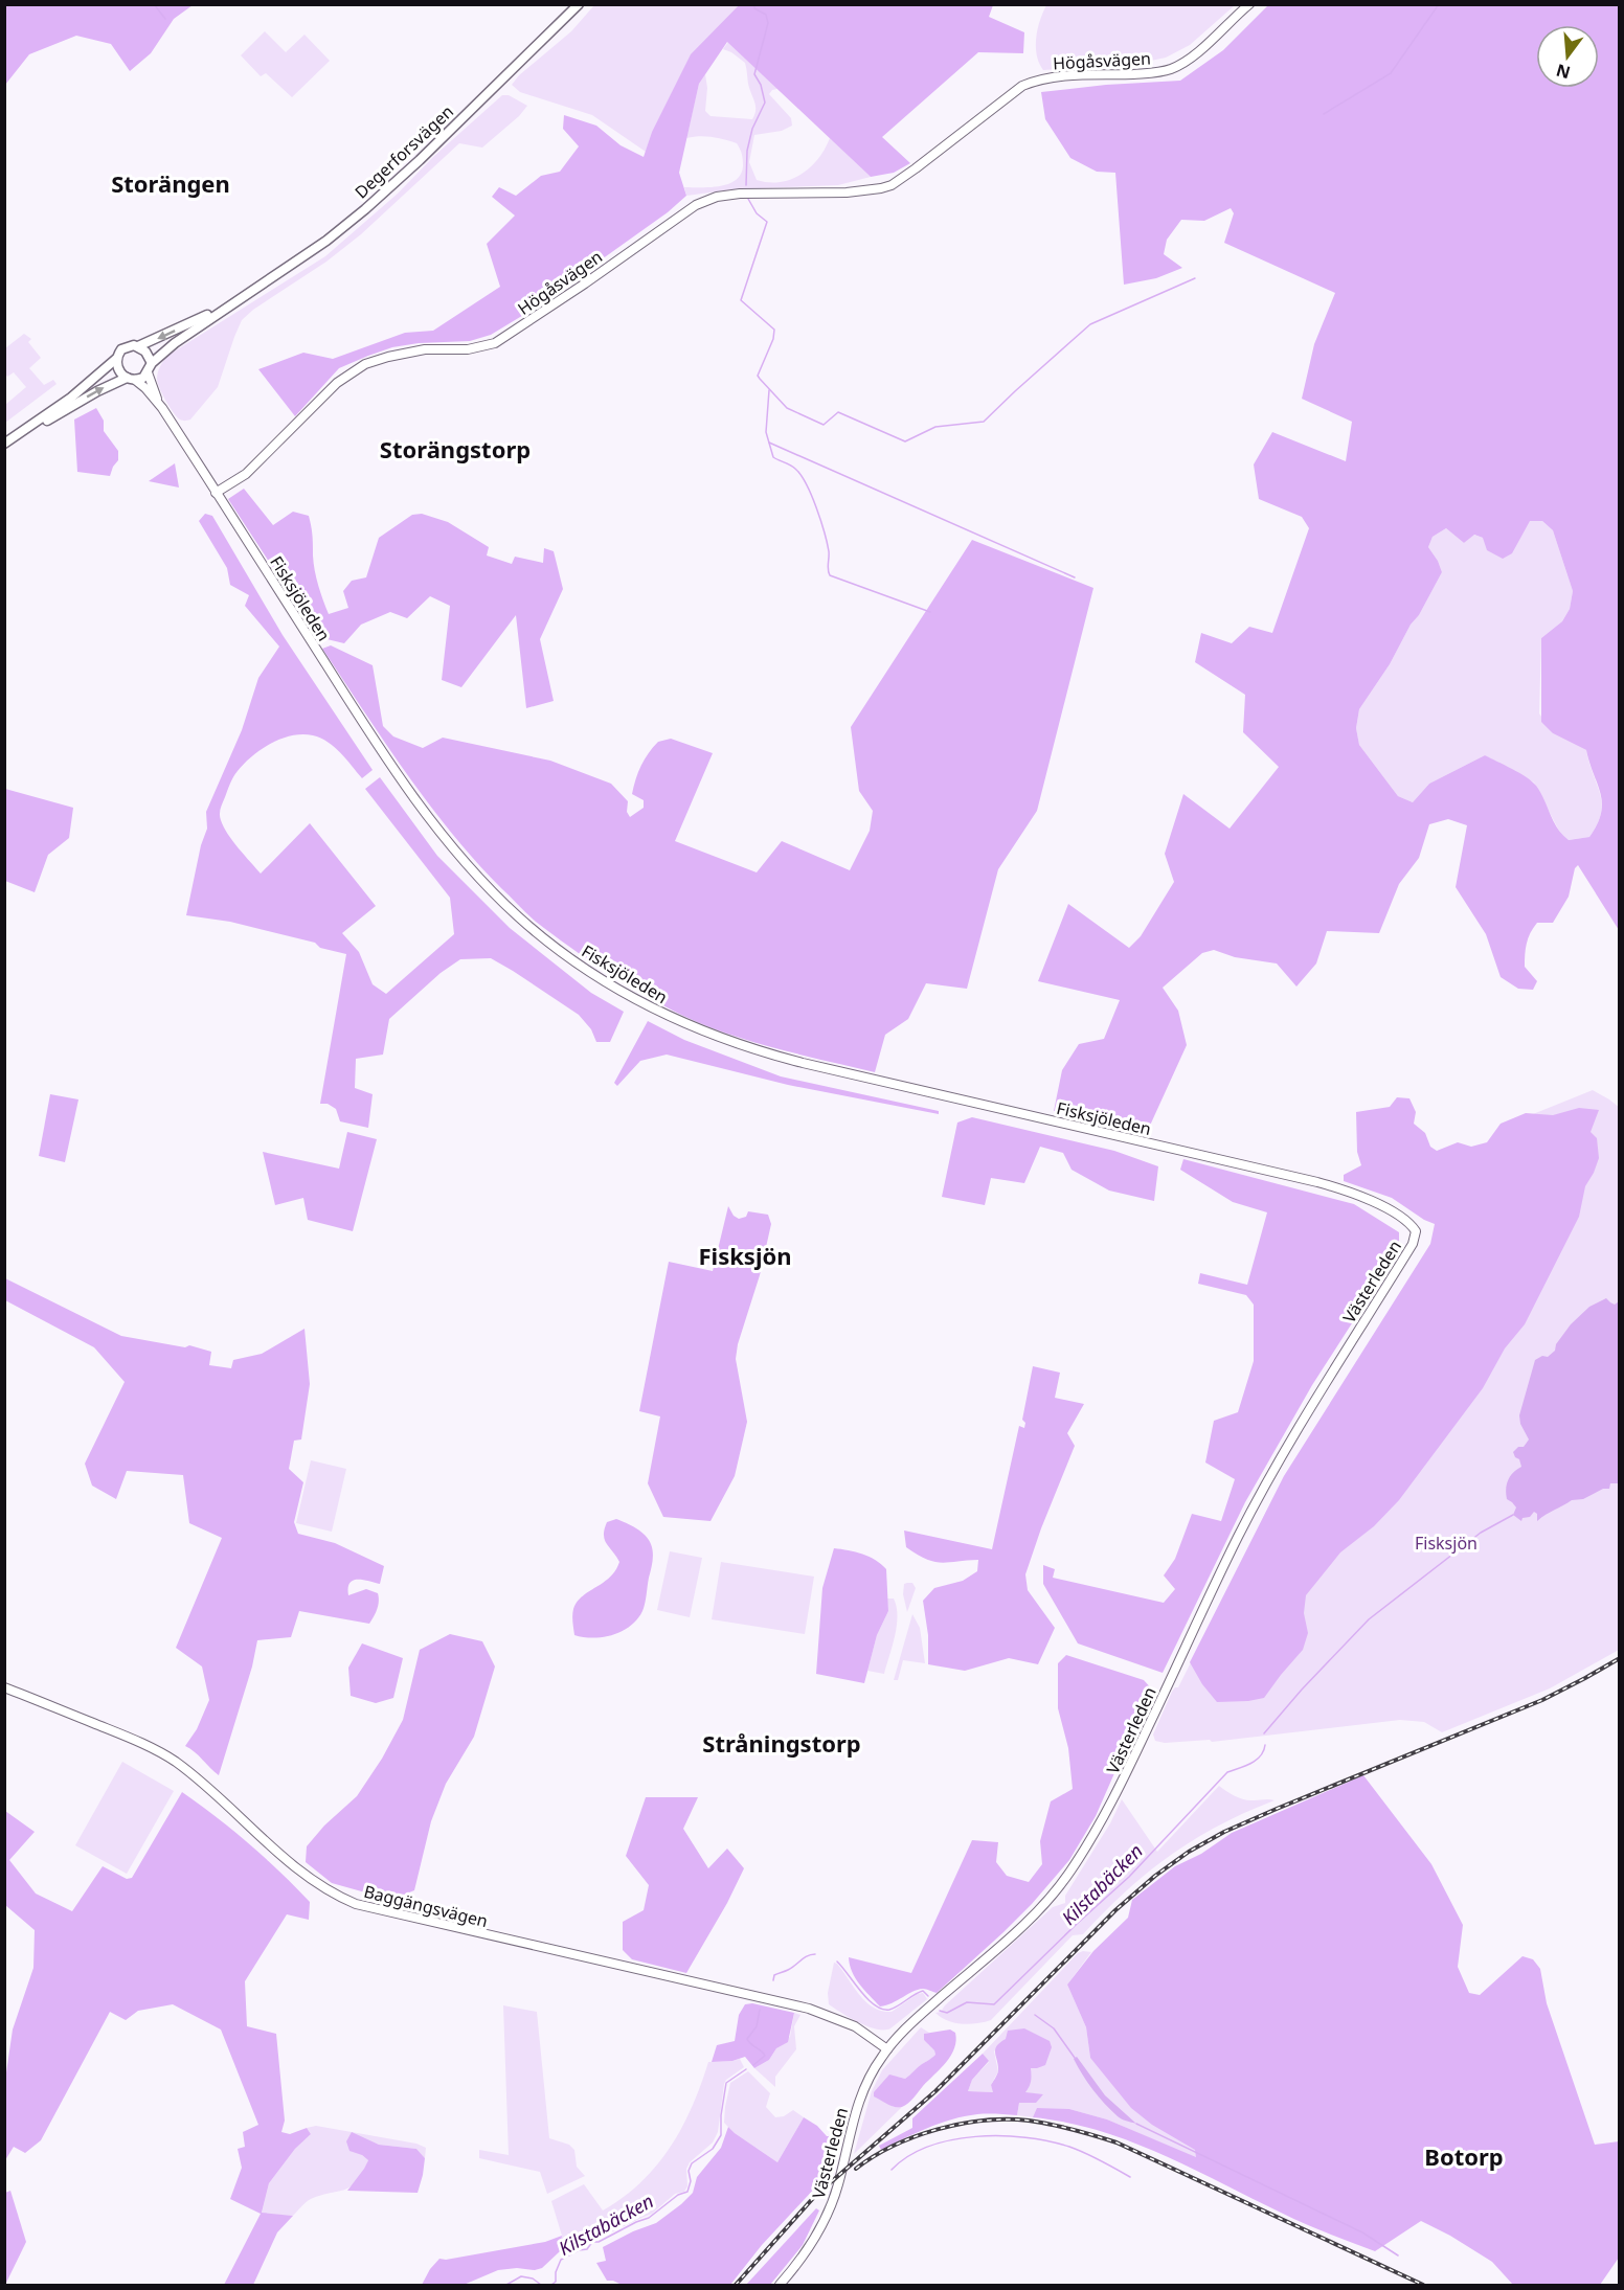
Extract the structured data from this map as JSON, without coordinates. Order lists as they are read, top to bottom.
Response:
{
  "streets": {
    "main road": ["Degerforsvägen"],
    "street": [
      "Högåsvägen",
      "Fisksjöleden",
      "Västerleden",
      "Baggängsvägen"
    ]
  },
  "crossings": [
    ["Högåsvägen", "Fisksjöleden"],
    ["Degerforsvägen", "Fisksjöleden"],
    ["Fisksjöleden", "Västerleden"],
    ["Västerleden", "Baggängsvägen"]
  ],
  "districts": [
    "Storängen",
    "Storängstorp",
    "Fisksjön",
    "Stråningstorp",
    "Botorp"
  ],
  "water": ["Kilstabäcken"],
  "parks": ["Fisksjön"],
  "north": "bottom"
}
